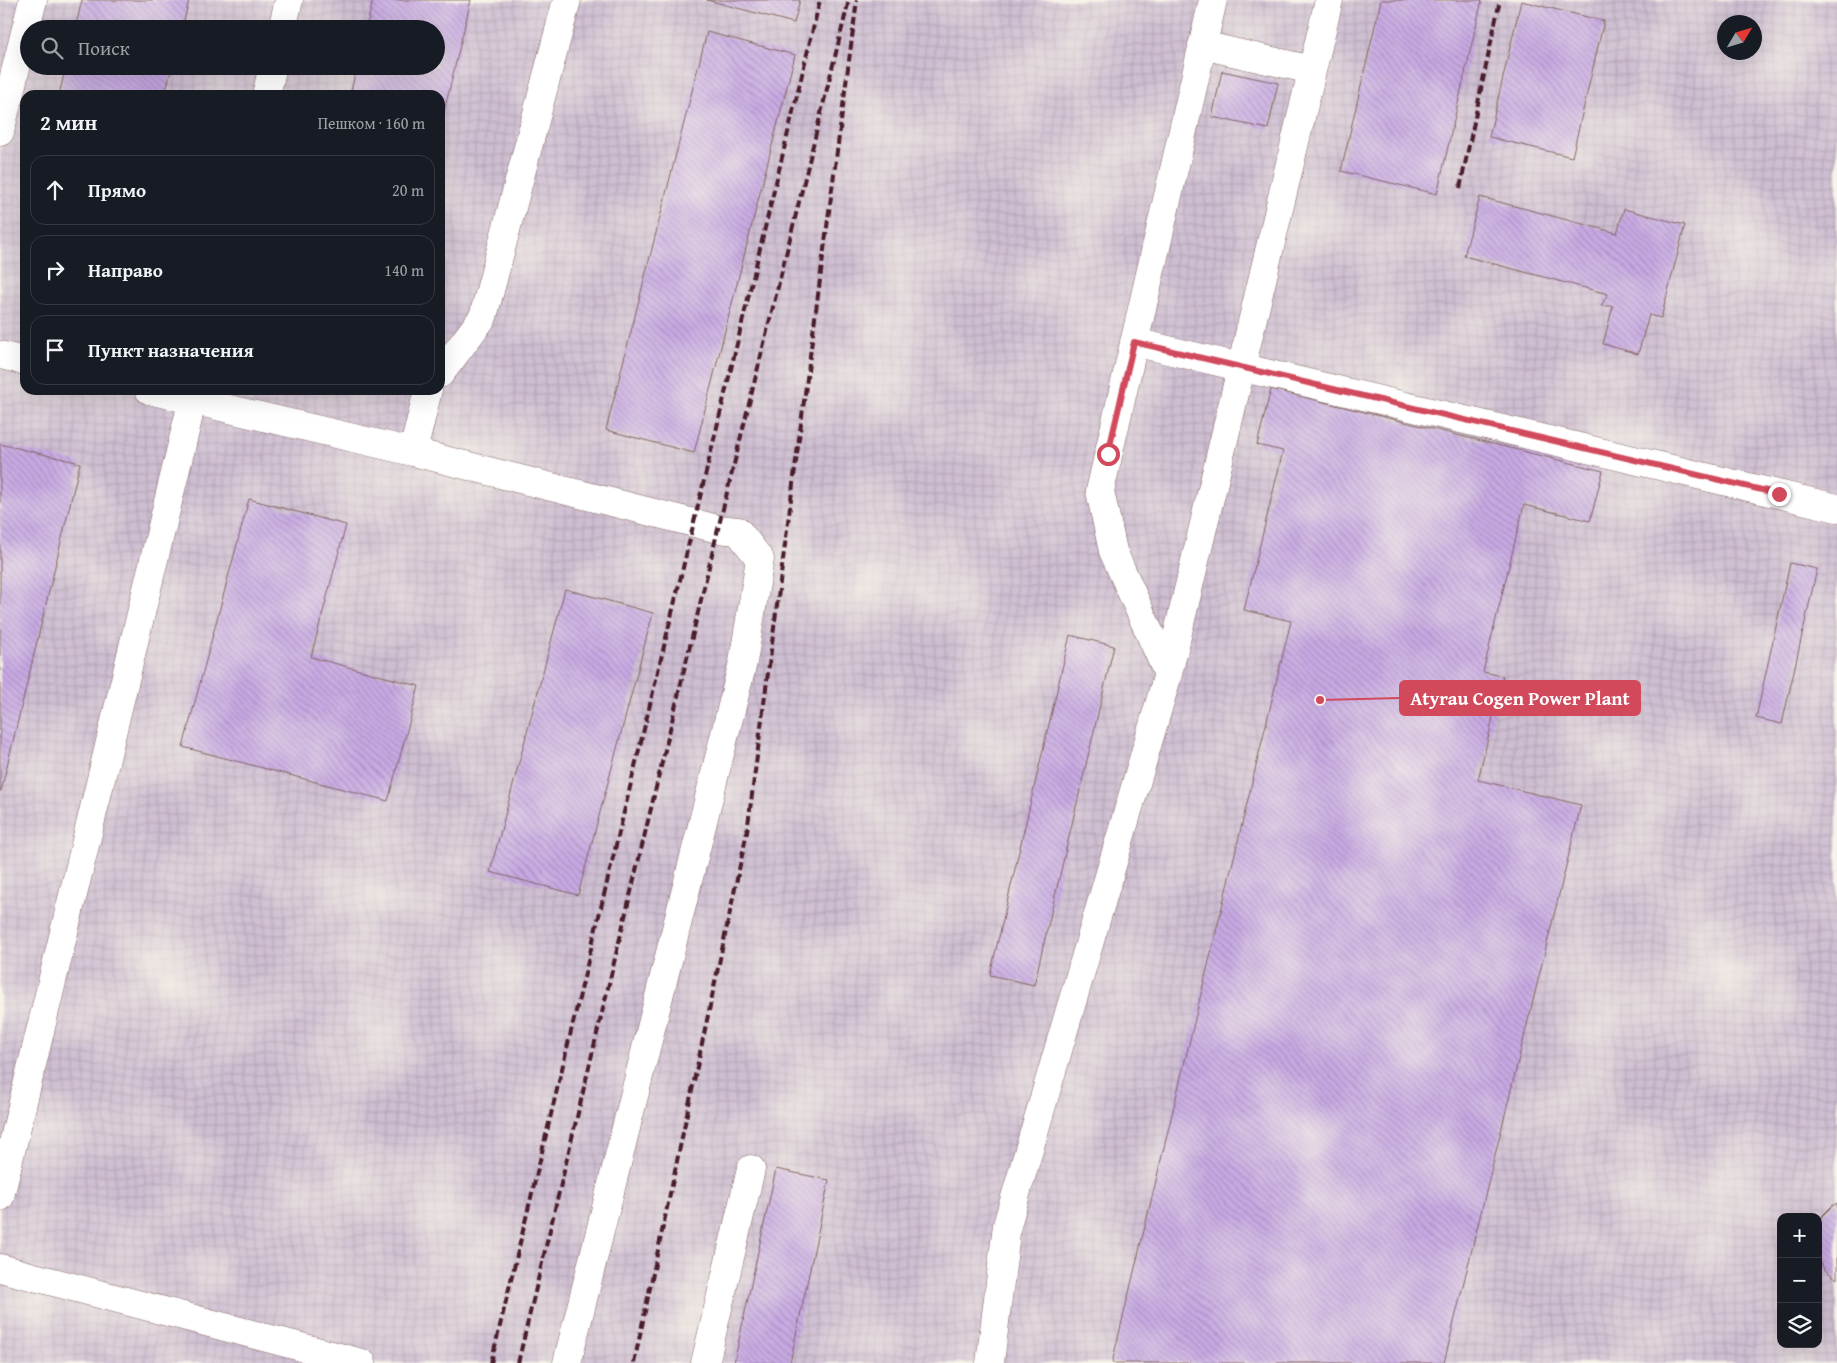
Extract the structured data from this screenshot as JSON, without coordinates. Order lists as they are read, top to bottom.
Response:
{
  "places": ["Atyrau Cogen Power Plant"],
  "north": "top right",
  "page": {
    "search": "Поиск",
    "heading": ["2 мин", "Пешком · 160 m"],
    "list": [
      ["Прямо", "20 m"],
      ["Направо", "140 m"],
      "Пункт назначения"
    ],
    "map_buttons": ["+", "−"]
  }
}
